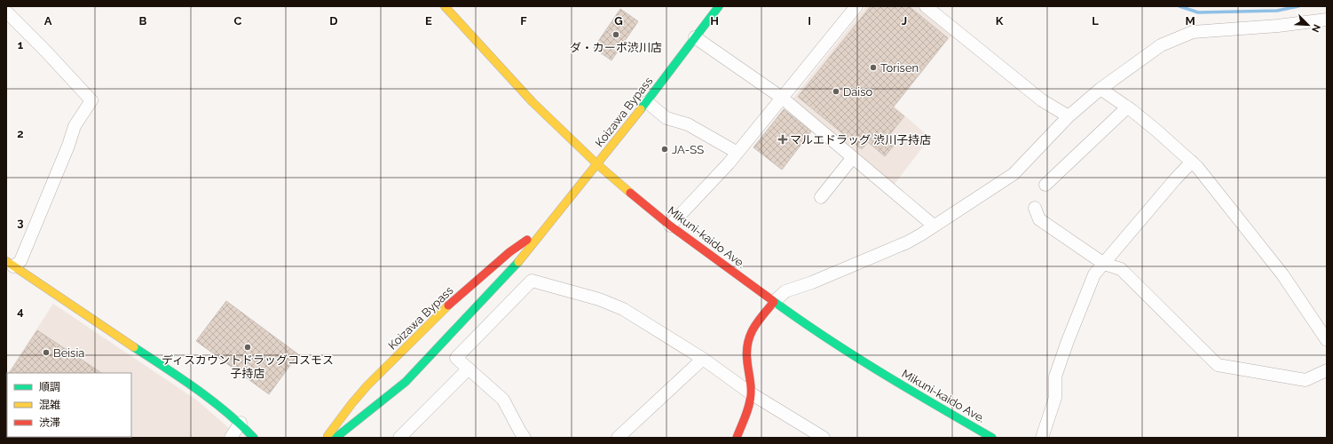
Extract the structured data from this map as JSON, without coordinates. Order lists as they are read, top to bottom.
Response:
{
  "streets": {
    "main road": ["Koizawa Bypass", "Mikuni-kaido Ave."]
  },
  "crossings": [
    ["Koizawa Bypass", "Mikuni-kaido Ave."]
  ],
  "places": {
    "other": [
      "ダ・カーポ渋川店",
      "Torisen",
      "Daiso",
      "JA-SS",
      "ディスカウントドラッグコスモス 子持店",
      "Beisia"
    ],
    "health": ["マルエドラッグ 渋川子持店"]
  },
  "legend": ["順調", "混雑", "渋滞"],
  "north": "bottom right",
  "grid": {
    "columns": [
      "A",
      "B",
      "C",
      "D",
      "E",
      "F",
      "G",
      "H",
      "I",
      "J",
      "K",
      "L",
      "M"
    ],
    "rows": [
      "1",
      "2",
      "3",
      "4"
    ]
  }
}
